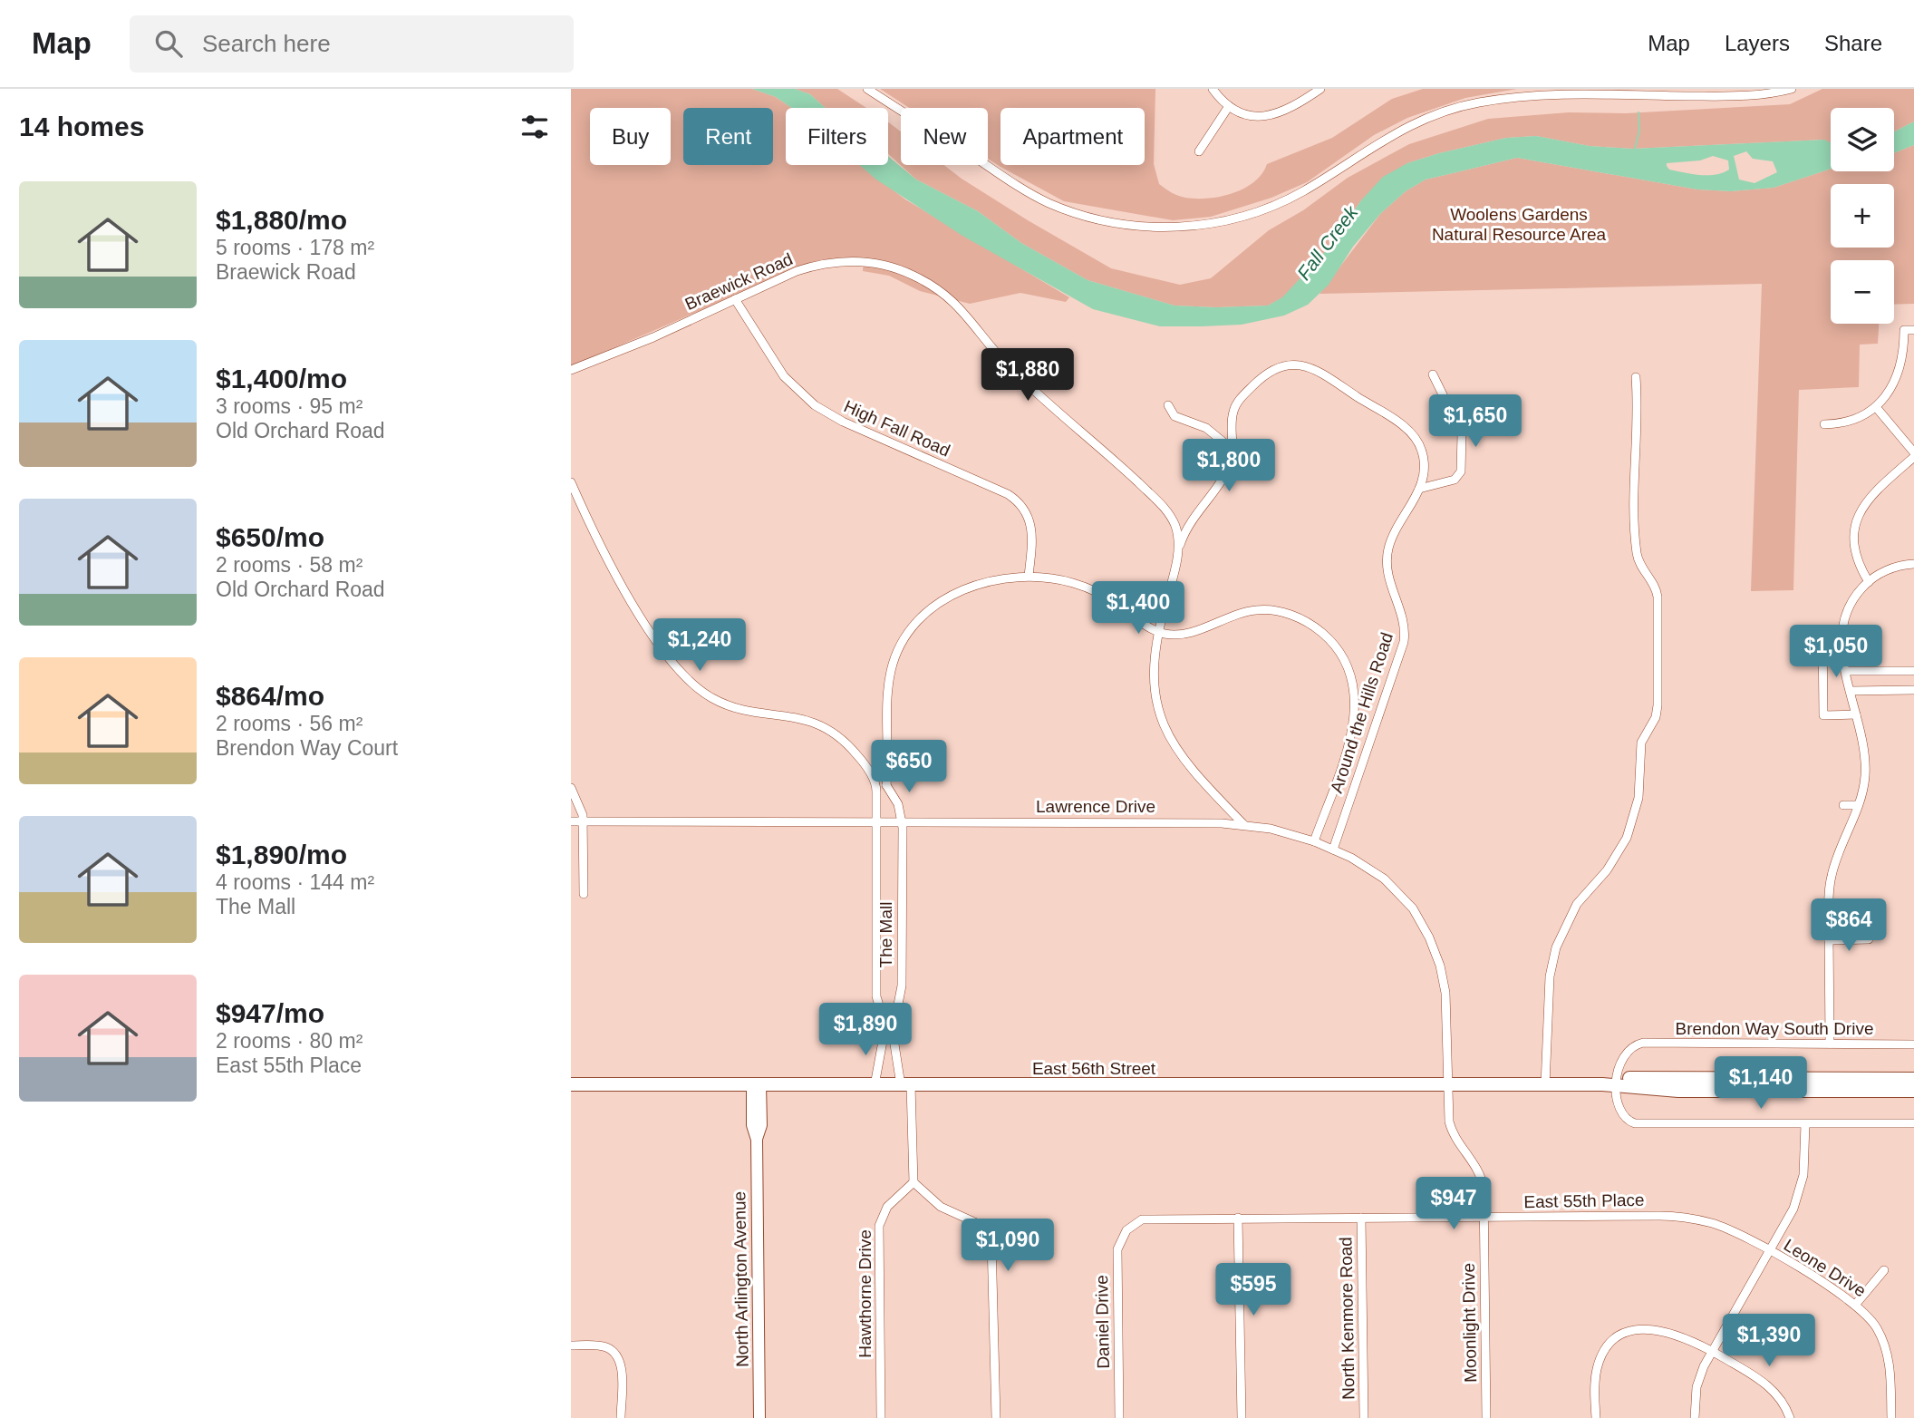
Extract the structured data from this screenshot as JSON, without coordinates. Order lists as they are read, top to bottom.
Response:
{
  "streets": {
    "main road": ["East 56th Street", "North Arlington Avenue"],
    "street": [
      "Braewick Road",
      "High Fall Road",
      "Around the Hills Road",
      "Lawrence Drive",
      "The Mall",
      "Brendon Way South Drive",
      "East 55th Place",
      "Leone Drive",
      "Hawthorne Drive",
      "North Kenmore Road",
      "Daniel Drive",
      "Moonlight Drive"
    ]
  },
  "crossings": [
    ["Braewick Road", "High Fall Road"],
    ["Braewick Road", "Around the Hills Road"],
    ["Around the Hills Road", "Lawrence Drive"],
    ["Lawrence Drive", "The Mall"],
    ["Lawrence Drive", "East 56th Street"],
    ["Lawrence Drive", "Moonlight Drive"],
    ["The Mall", "East 56th Street"],
    ["The Mall", "Hawthorne Drive"],
    ["Brendon Way South Drive", "East 56th Street"],
    ["East 56th Street", "North Arlington Avenue"],
    ["East 56th Street", "Moonlight Drive"],
    ["East 55th Place", "Leone Drive"],
    ["East 55th Place", "North Kenmore Road"],
    ["East 55th Place", "Daniel Drive"],
    ["East 55th Place", "Moonlight Drive"]
  ],
  "water": ["Fall Creek"],
  "parks": ["Woolens Gardens Natural Resource Area"],
  "page": {
    "header": "Map",
    "search": "Search here",
    "nav": ["Map", "Layers", "Share"],
    "heading": "14 homes",
    "map_buttons": ["+", "−"],
    "chip": [
      "Buy",
      "Rent",
      "Filters",
      "New",
      "Apartment"
    ],
    "list": [
      {
        "name": "$1,880/mo",
        "note": "5 rooms · 178 m² · Braewick Road"
      },
      {
        "name": "$1,400/mo",
        "note": "3 rooms · 95 m² · Old Orchard Road"
      },
      {
        "name": "$650/mo",
        "note": "2 rooms · 58 m² · Old Orchard Road"
      },
      {
        "name": "$864/mo",
        "note": "2 rooms · 56 m² · Brendon Way Court"
      },
      {
        "name": "$1,890/mo",
        "note": "4 rooms · 144 m² · The Mall"
      },
      {
        "name": "$947/mo",
        "note": "2 rooms · 80 m² · East 55th Place"
      }
    ],
    "price": [
      "$1,880",
      "$1,650",
      "$1,800",
      "$1,400",
      "$1,240",
      "$1,050",
      "$650",
      "$864",
      "$1,890",
      "$1,140",
      "$947",
      "$1,090",
      "$595",
      "$1,390"
    ]
  }
}
